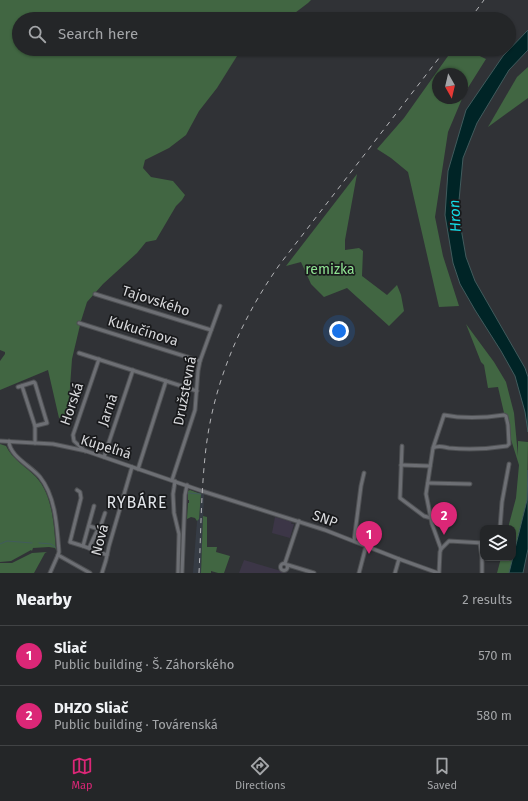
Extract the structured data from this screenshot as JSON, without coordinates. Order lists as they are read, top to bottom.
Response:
{
  "streets": {
    "street": [
      "Tajovského",
      "Kukučínova",
      "Družstevná",
      "Horská",
      "Jarná",
      "Kúpeľná",
      "SNP",
      "Nová"
    ]
  },
  "crossings": [
    ["Tajovského", "Družstevná"],
    ["Kukučínova", "Družstevná"],
    ["Družstevná", "Kúpeľná"],
    ["Horská", "Kúpeľná"],
    ["Jarná", "Kúpeľná"],
    ["Kúpeľná", "SNP"],
    ["Kúpeľná", "Nová"]
  ],
  "districts": ["RYBÁRE"],
  "water": ["Hron"],
  "parks": ["remizka"],
  "north": "bottom",
  "page": {
    "search": "Search here",
    "pins": ["2", "1"],
    "heading": ["Nearby", "2 results"],
    "list": [
      {
        "mark": "1",
        "name": "Sliač",
        "note": "Public building · Š. Záhorského",
        "value": "570 m"
      },
      {
        "mark": "2",
        "name": "DHZO Sliač",
        "note": "Public building · Továrenská",
        "value": "580 m"
      }
    ],
    "nav": ["Map", "Directions", "Saved"]
  }
}
